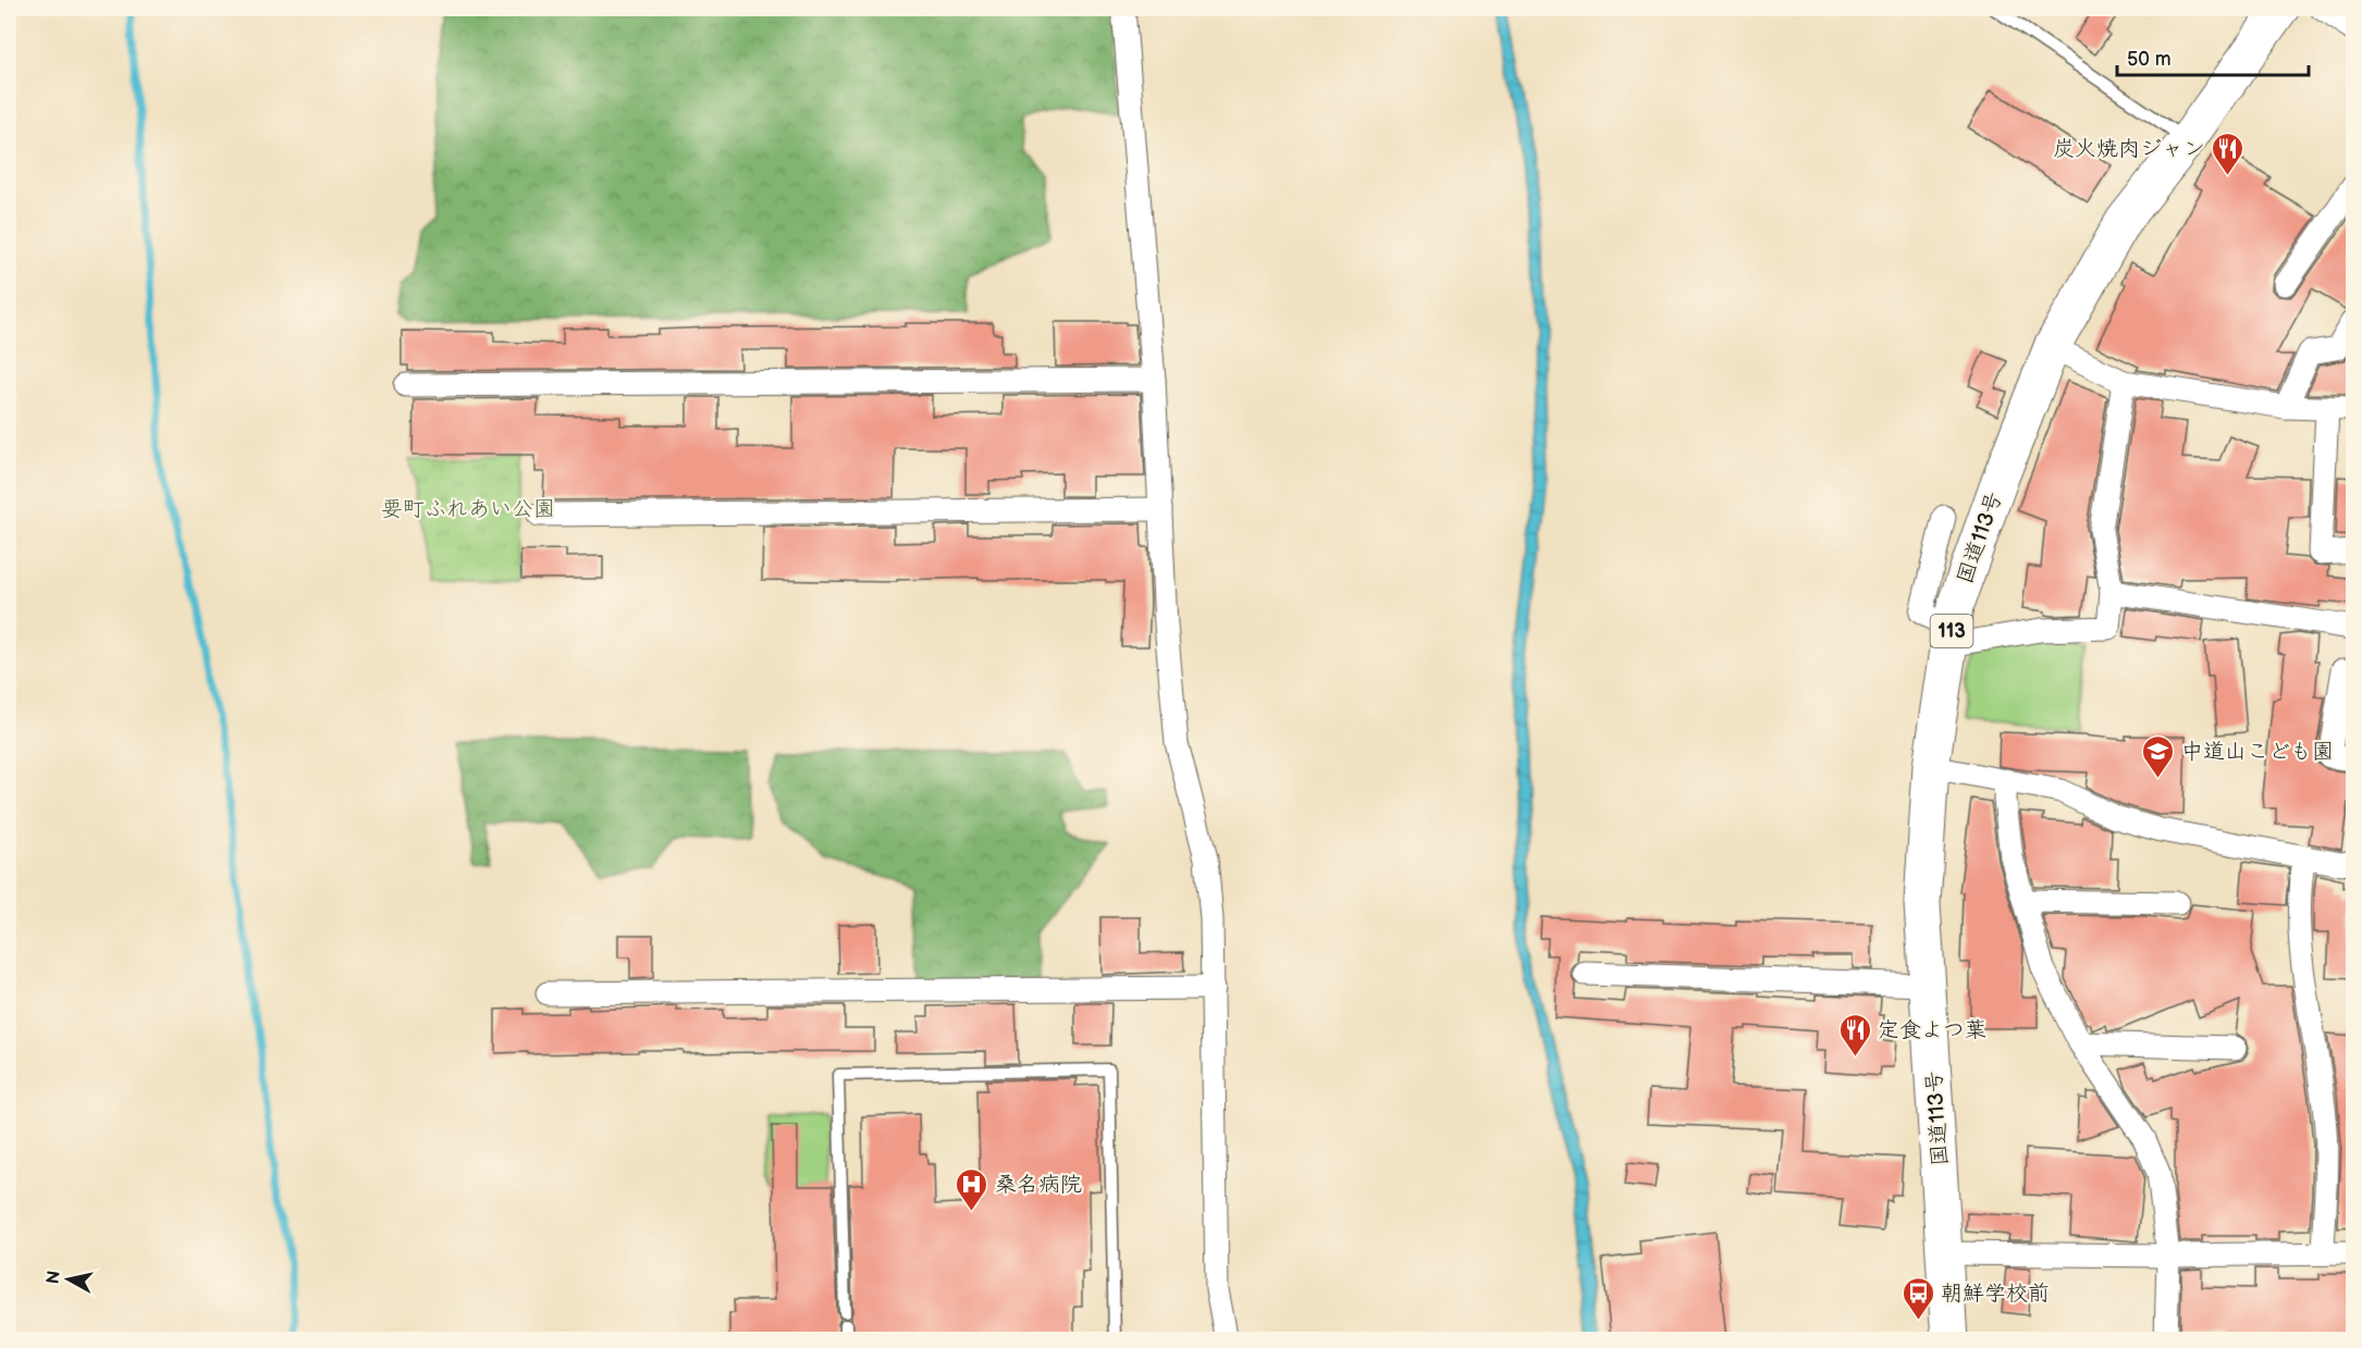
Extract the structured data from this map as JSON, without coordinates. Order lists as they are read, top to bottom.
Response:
{
  "streets": {
    "highway": ["国道113号", "113"]
  },
  "parks": ["要町ふれあい公園"],
  "places": {
    "restaurant": ["炭火焼肉ジャン", "定食よつ葉"],
    "school or university": ["中道山こども園"],
    "hospital": ["桑名病院"],
    "bus stop": ["朝鮮学校前"]
  },
  "scale_bar": "50 m",
  "north": "left"
}
